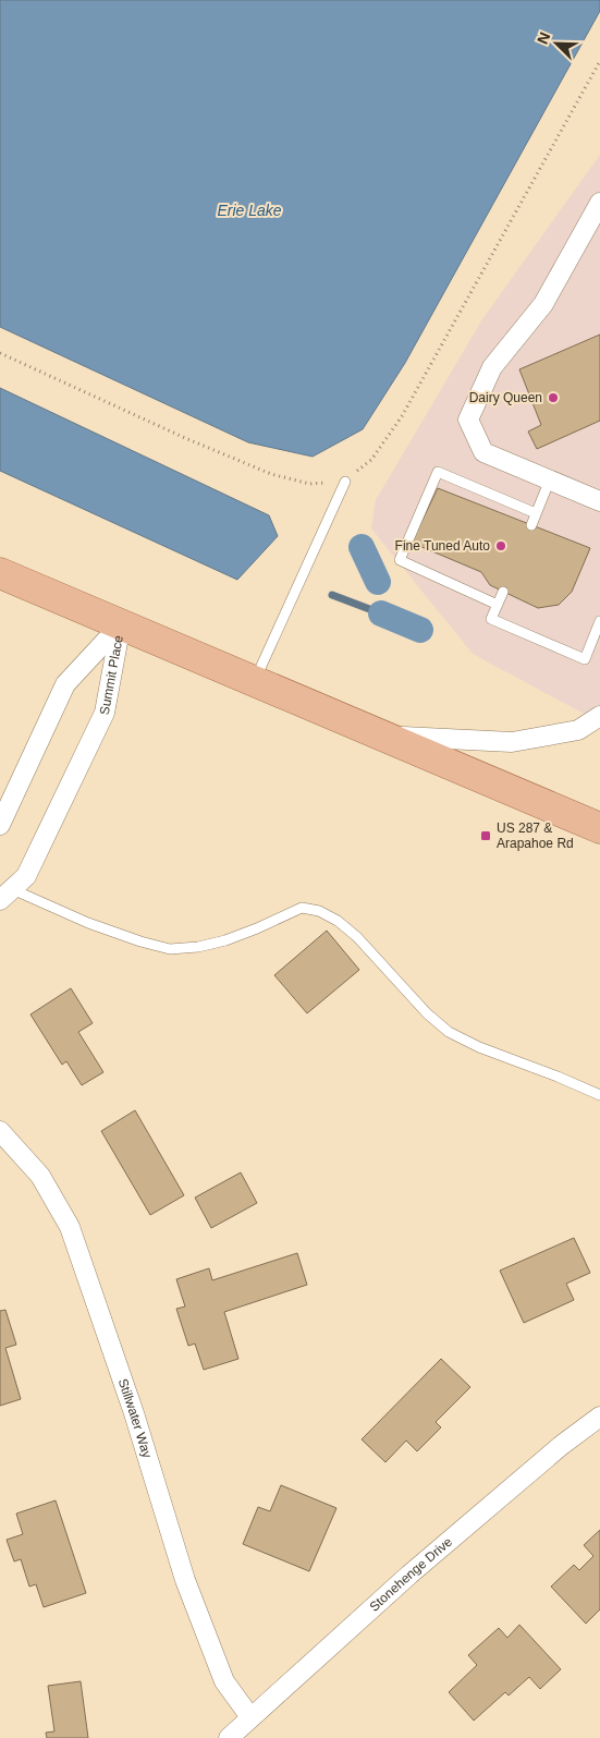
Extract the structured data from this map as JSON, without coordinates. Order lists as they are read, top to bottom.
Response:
{
  "streets": {
    "street": ["Summit Place", "Stillwater Way", "Stonehenge Drive"]
  },
  "crossings": [
    ["Stillwater Way", "Stonehenge Drive"]
  ],
  "water": ["Erie Lake"],
  "places": {
    "other": ["Dairy Queen", "Fine Tuned Auto"],
    "transit": ["US 287 & Arapahoe Rd"]
  },
  "north": "top left"
}
